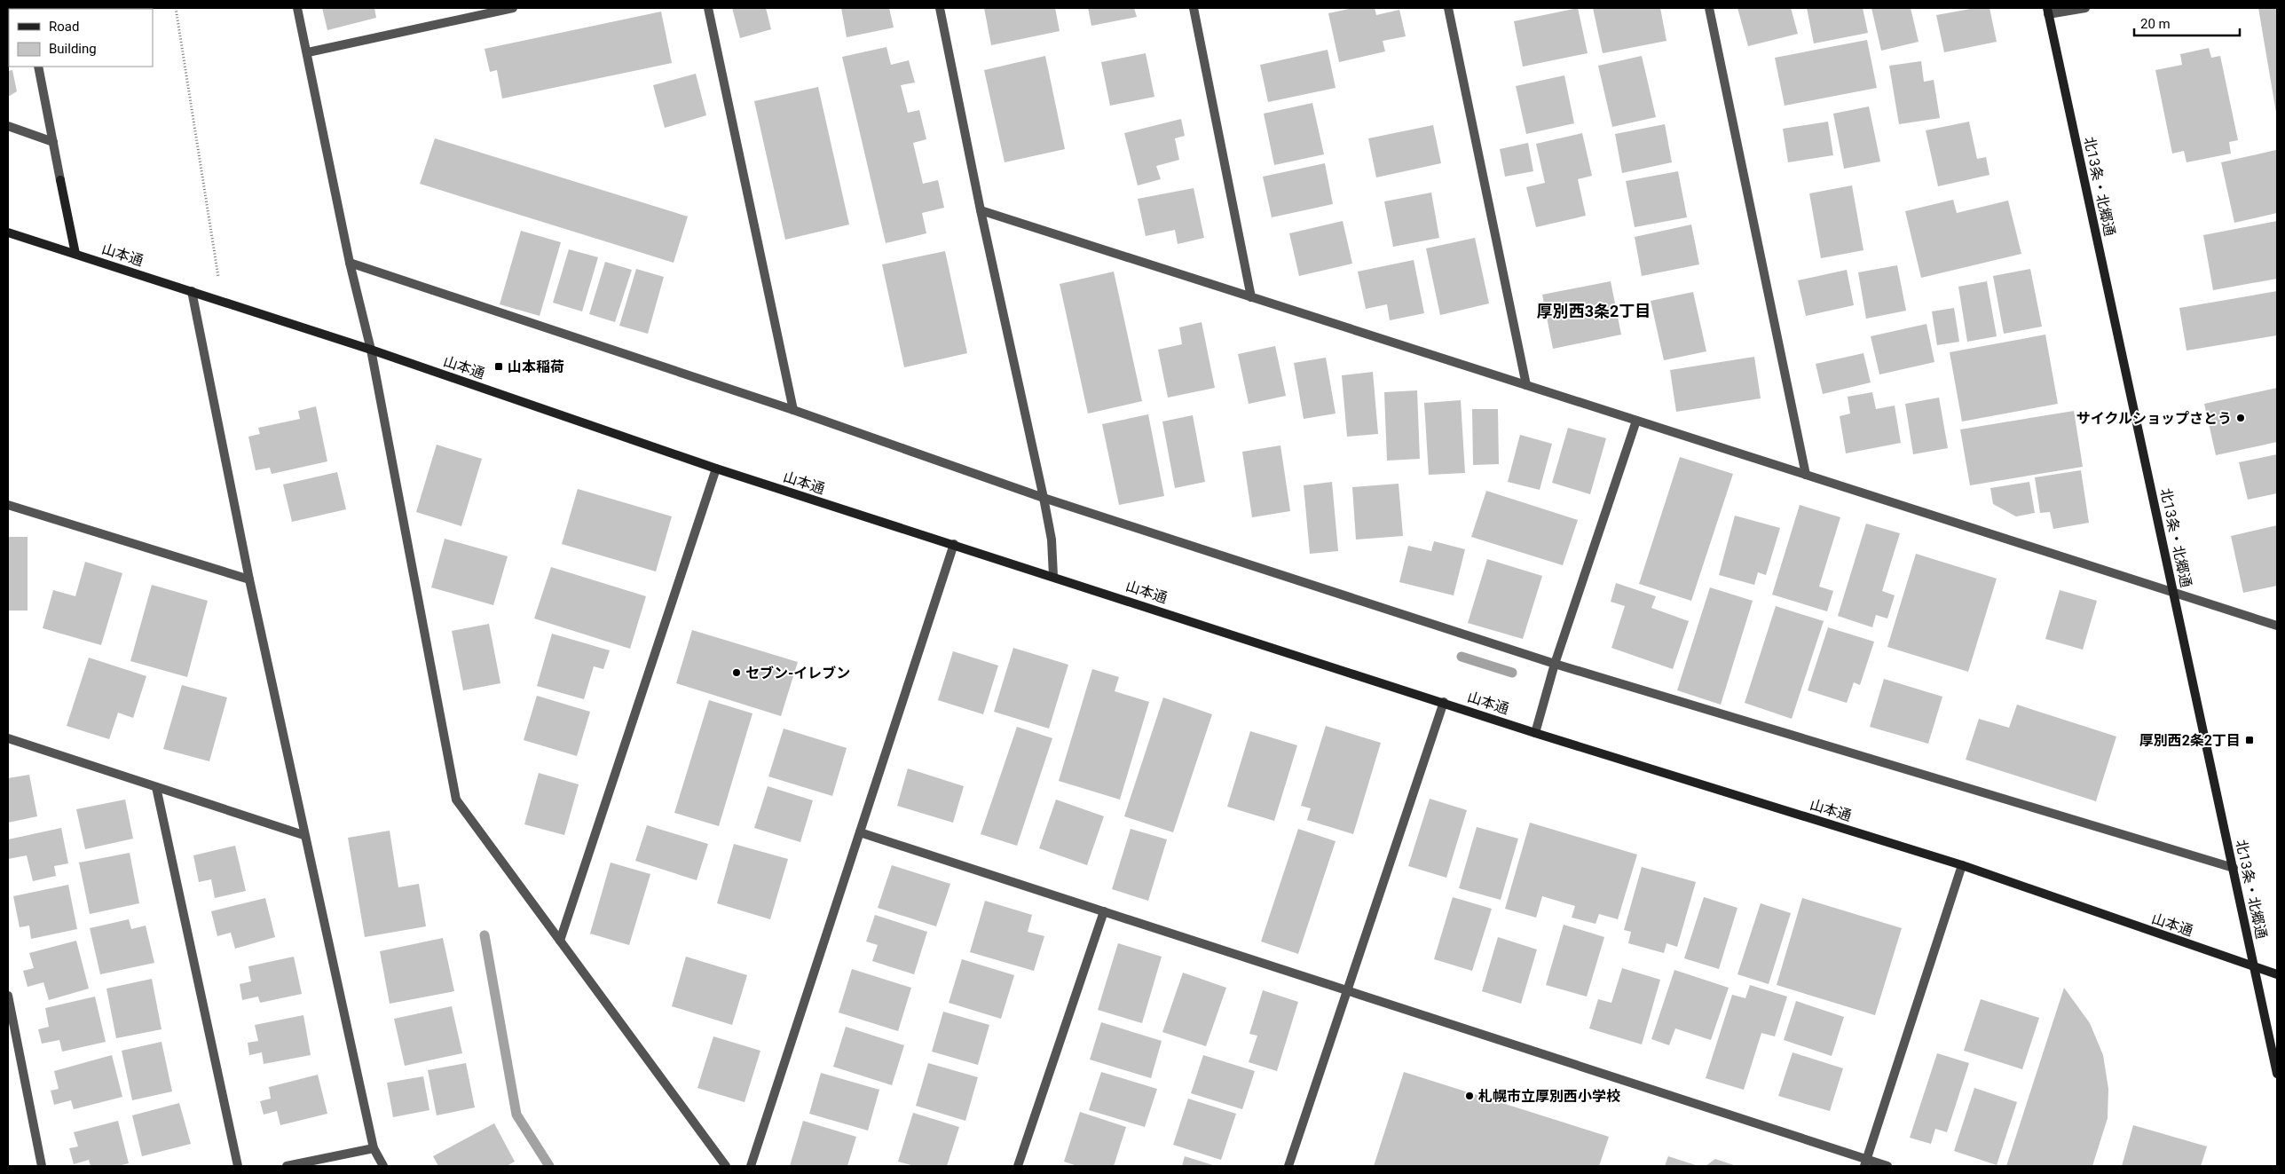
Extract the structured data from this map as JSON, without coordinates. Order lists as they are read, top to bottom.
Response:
{
  "streets": {
    "street": ["北13条・北郷通", "山本通"]
  },
  "crossings": [
    ["北13条・北郷通", "山本通"]
  ],
  "districts": ["厚別西3条2丁目"],
  "places": {
    "transit": ["山本稲荷", "厚別西2条2丁目"],
    "other": ["サイクルショップさとう", "セブン-イレブン", "札幌市立厚別西小学校"]
  },
  "legend": ["Road", "Building"],
  "scale_bar": "20 m"
}
